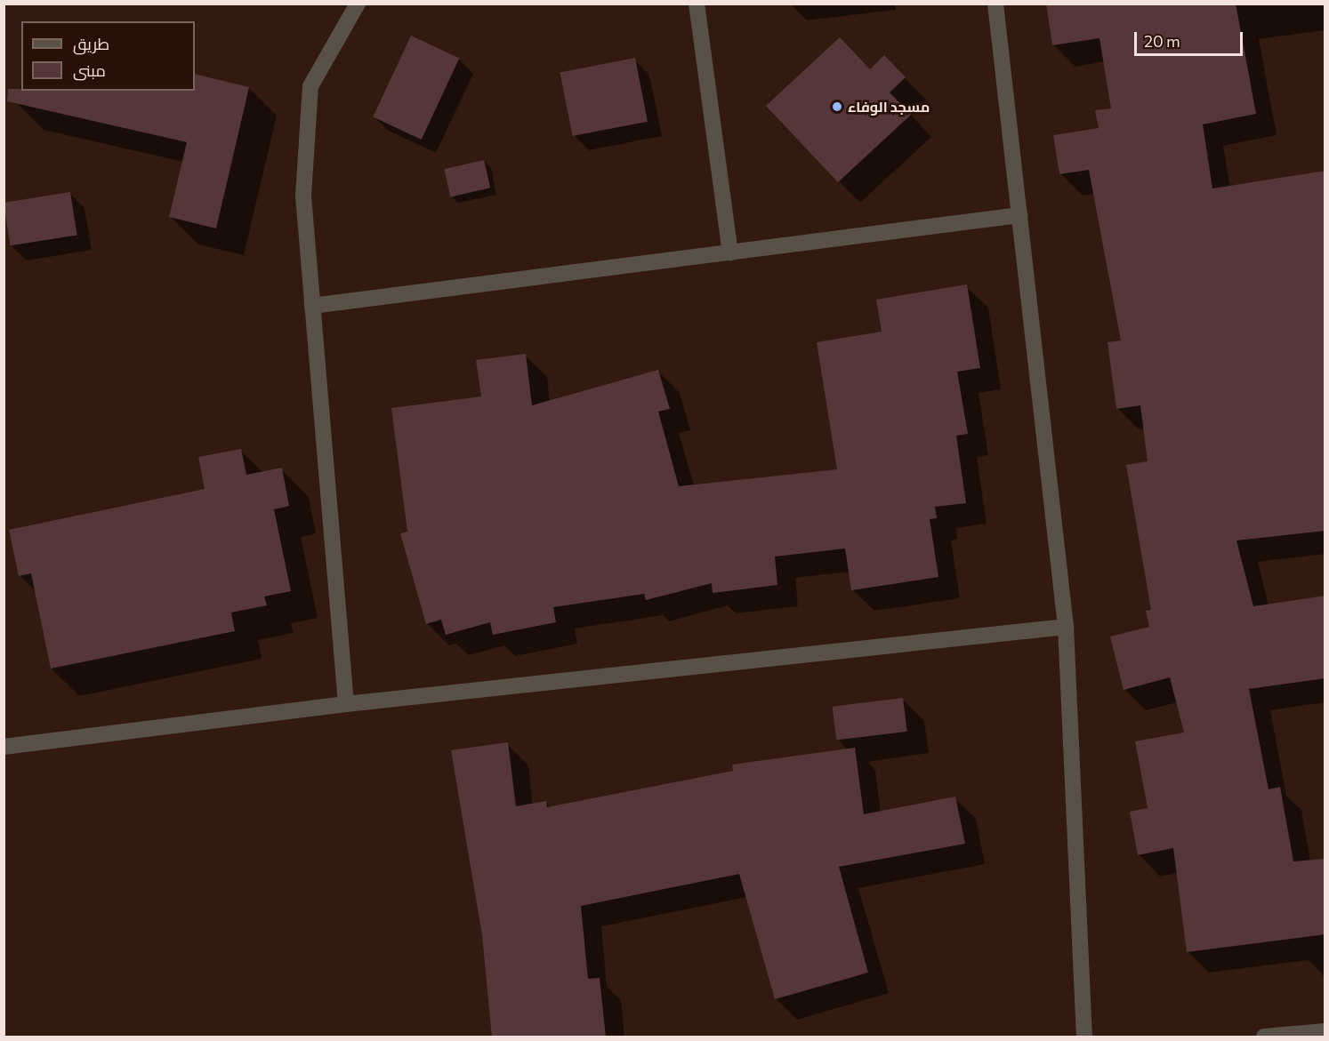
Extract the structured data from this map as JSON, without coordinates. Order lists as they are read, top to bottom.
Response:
{
  "places": ["مسجد الوفاء"],
  "legend": ["طريق", "مبنى"],
  "scale_bar": "20 m"
}
